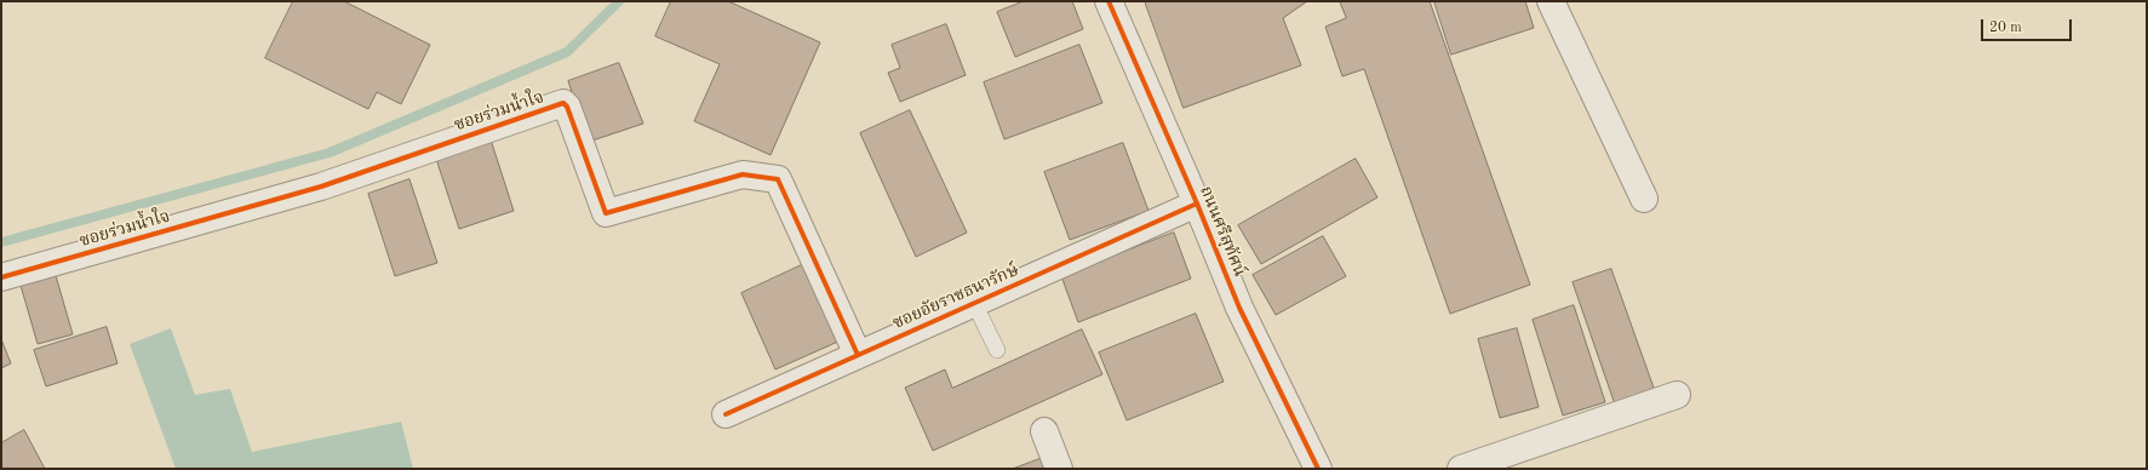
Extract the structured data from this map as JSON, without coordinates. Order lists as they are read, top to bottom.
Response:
{
  "streets": {
    "street": ["ซอยร่วมน้ำใจ", "ถนนศรีสุทัศน์", "ซอยอัยราชธนารักษ์"]
  },
  "crossings": [
    ["ซอยร่วมน้ำใจ", "ซอยอัยราชธนารักษ์"],
    ["ถนนศรีสุทัศน์", "ซอยอัยราชธนารักษ์"]
  ],
  "scale_bar": "20 m"
}
